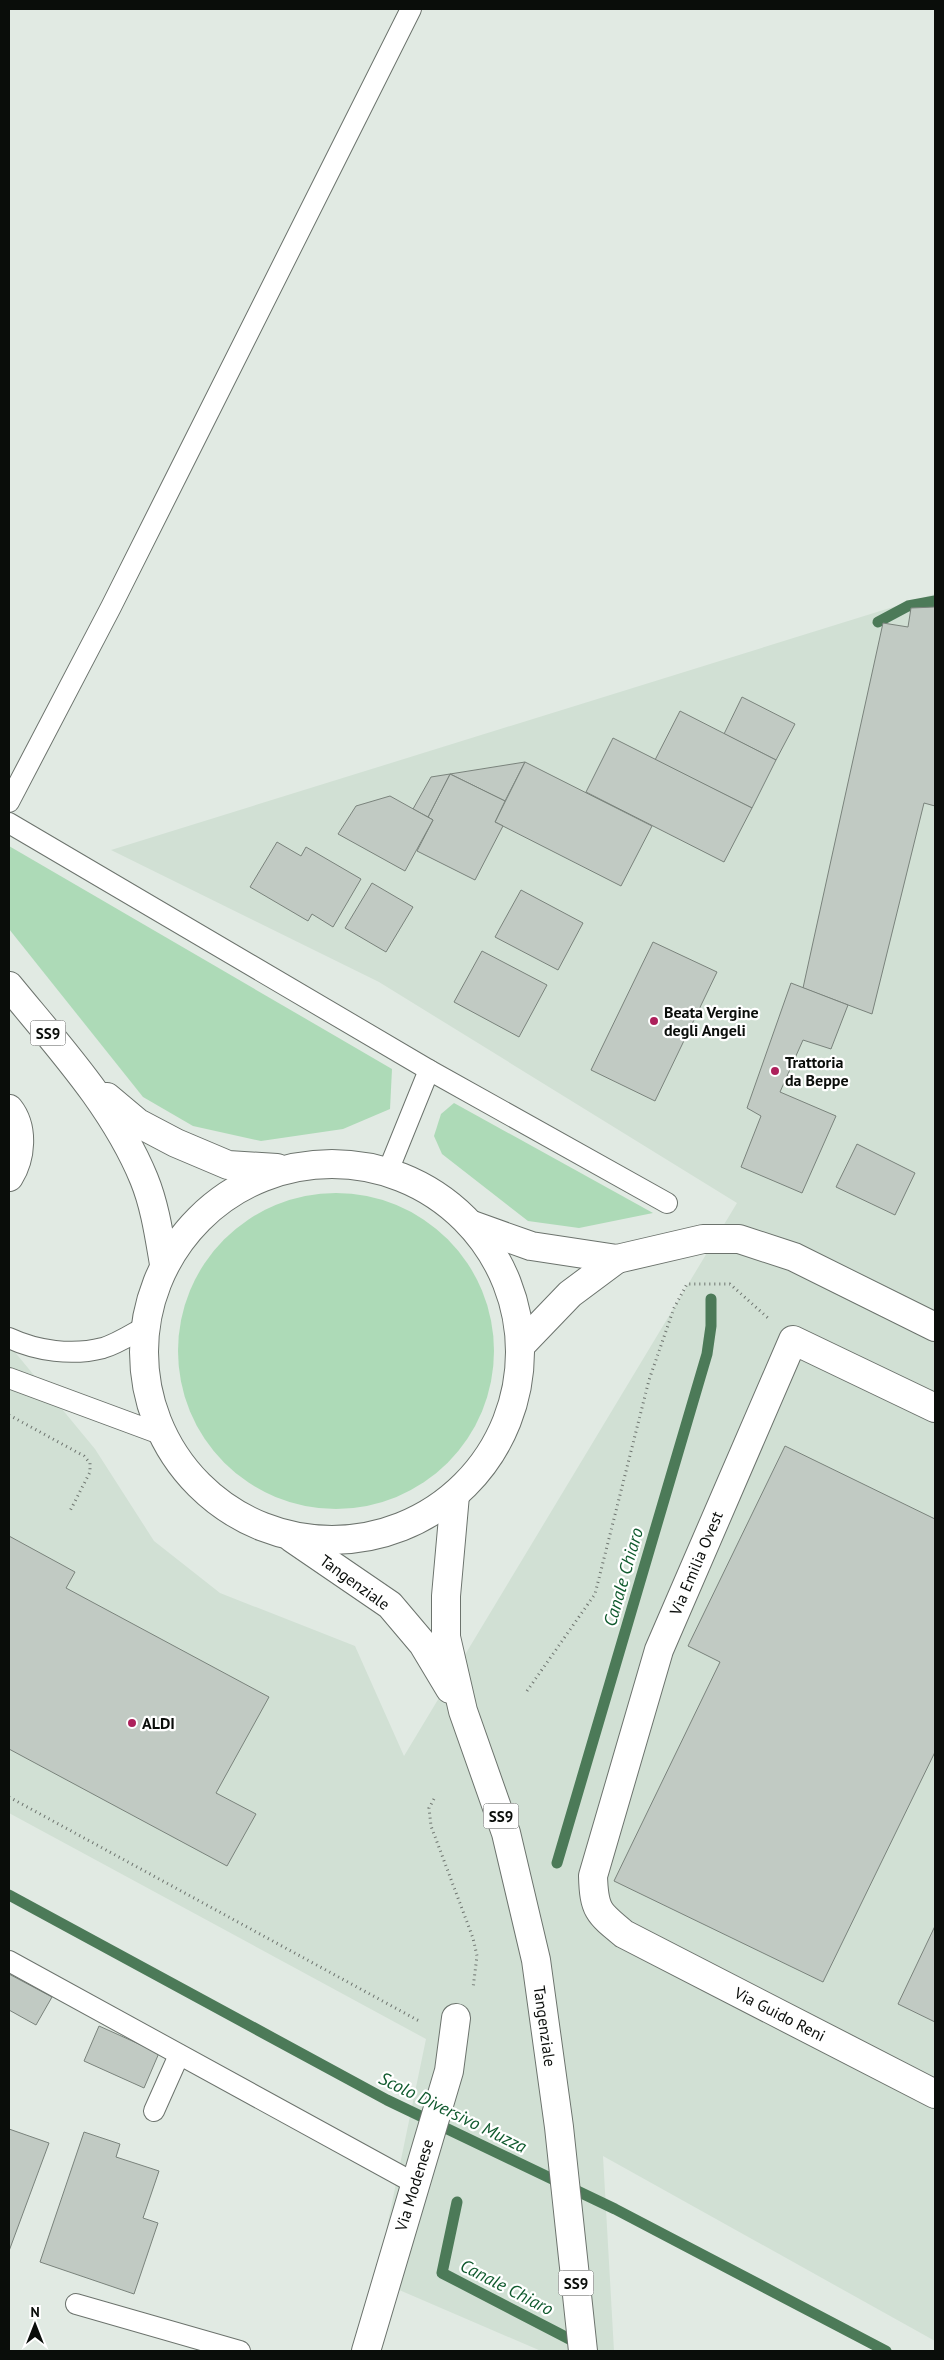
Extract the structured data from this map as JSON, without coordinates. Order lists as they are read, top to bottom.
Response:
{
  "streets": {
    "main road": [
      "SS9",
      "Via Emilia Ovest",
      "Tangenziale",
      "Via Guido Reni",
      "Via Modenese"
    ]
  },
  "crossings": [
    ["Via Emilia Ovest", "Via Guido Reni"]
  ],
  "water": ["Canale Chiaro", "Scolo Diversivo Muzza"],
  "places": ["Beata Vergine degli Angeli", "Trattoria da Beppe", "ALDI"],
  "north": "top"
}
